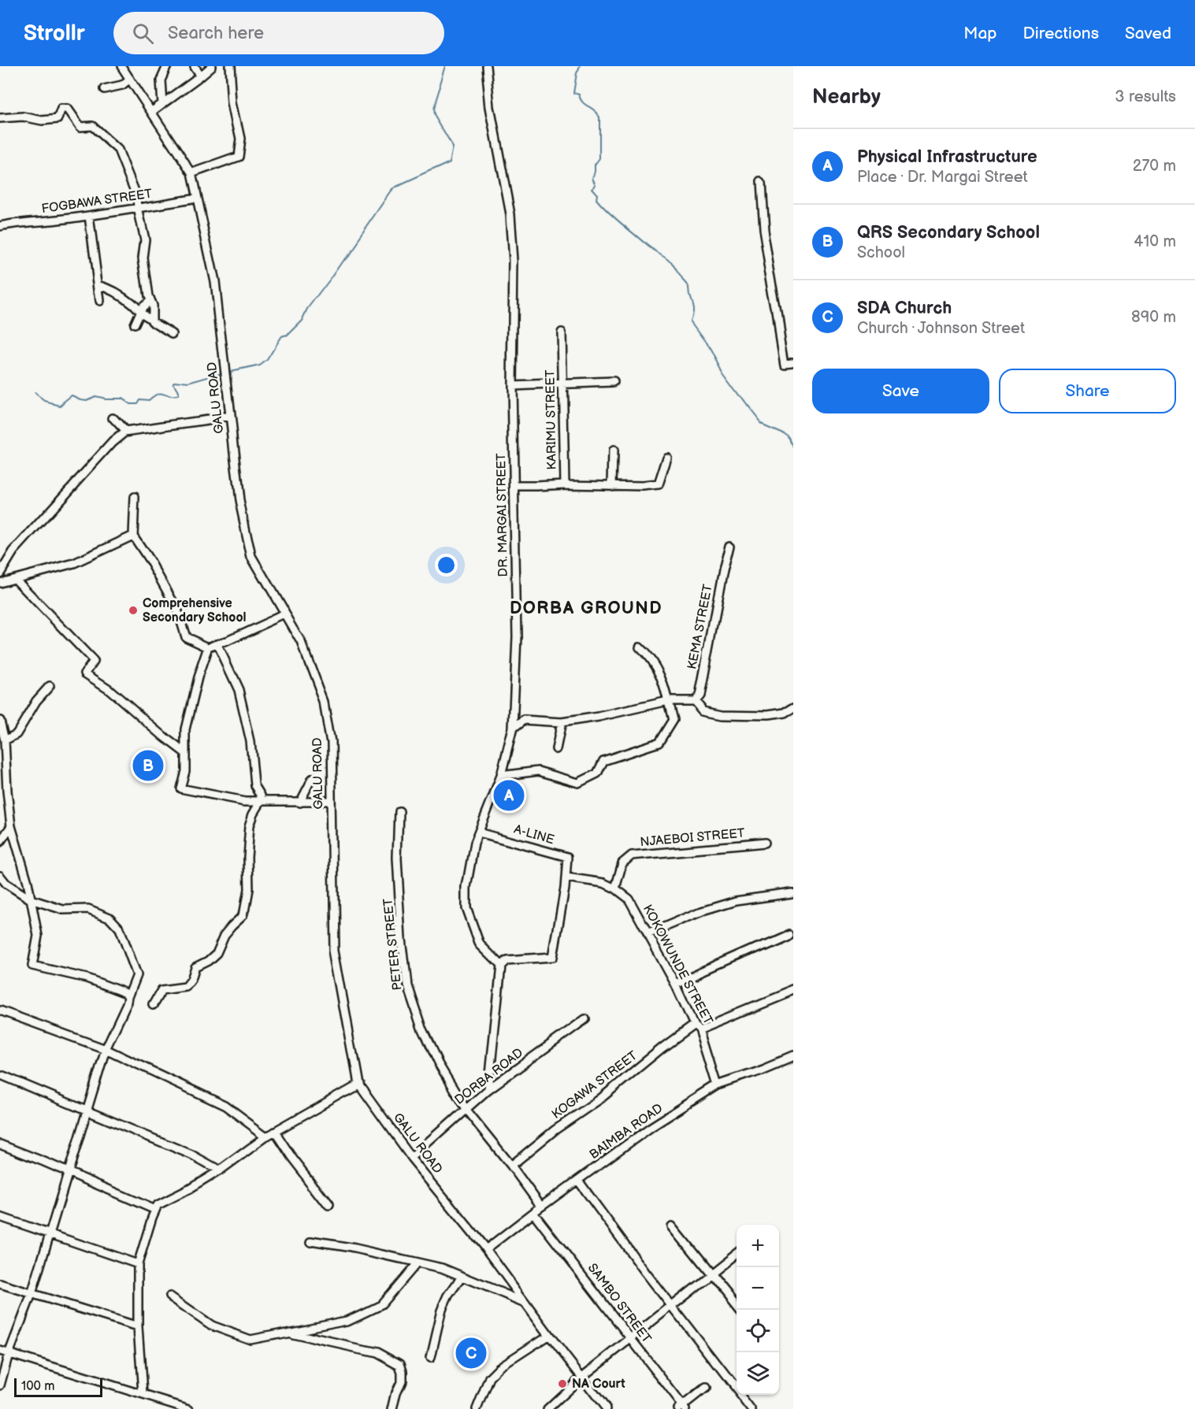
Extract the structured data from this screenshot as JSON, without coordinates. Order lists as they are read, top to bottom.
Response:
{
  "streets": {
    "street": [
      "FOGBAWA STREET",
      "GALU ROAD",
      "KARIMU STREET",
      "DR. MARGAI STREET",
      "KEMA STREET",
      "A-LINE",
      "NJAEBOI STREET",
      "PETER STREET",
      "KOKOWUNDE STREET",
      "DORBA ROAD",
      "KOGAWA STREET",
      "BAIMBA ROAD",
      "SAMBO STREET"
    ]
  },
  "crossings": [
    ["FOGBAWA STREET", "GALU ROAD"],
    ["GALU ROAD", "DORBA ROAD"],
    ["GALU ROAD", "BAIMBA ROAD"],
    ["KARIMU STREET", "DR. MARGAI STREET"],
    ["DR. MARGAI STREET", "A-LINE"],
    ["NJAEBOI STREET", "KOKOWUNDE STREET"],
    ["PETER STREET", "DORBA ROAD"],
    ["PETER STREET", "KOGAWA STREET"],
    ["PETER STREET", "BAIMBA ROAD"],
    ["KOKOWUNDE STREET", "KOGAWA STREET"],
    ["KOKOWUNDE STREET", "BAIMBA ROAD"],
    ["BAIMBA ROAD", "SAMBO STREET"]
  ],
  "districts": ["DORBA GROUND"],
  "places": ["Comprehensive Secondary School", "NA Court"],
  "scale_bar": "100 m",
  "page": {
    "header": "Strollr",
    "search": "Search here",
    "nav": ["Map", "Directions", "Saved"],
    "heading": ["Nearby", "3 results"],
    "list": [
      {
        "mark": "A",
        "name": "Physical Infrastructure",
        "note": "Place · Dr. Margai Street",
        "value": "270 m"
      },
      {
        "mark": "B",
        "name": "QRS Secondary School",
        "note": "School",
        "value": "410 m"
      },
      {
        "mark": "C",
        "name": "SDA Church",
        "note": "Church · Johnson Street",
        "value": "890 m"
      }
    ],
    "buttons": ["Save", "Share"],
    "pins": ["B", "A", "C"],
    "map_buttons": ["+", "−"],
    "scale": "100 m"
  }
}
